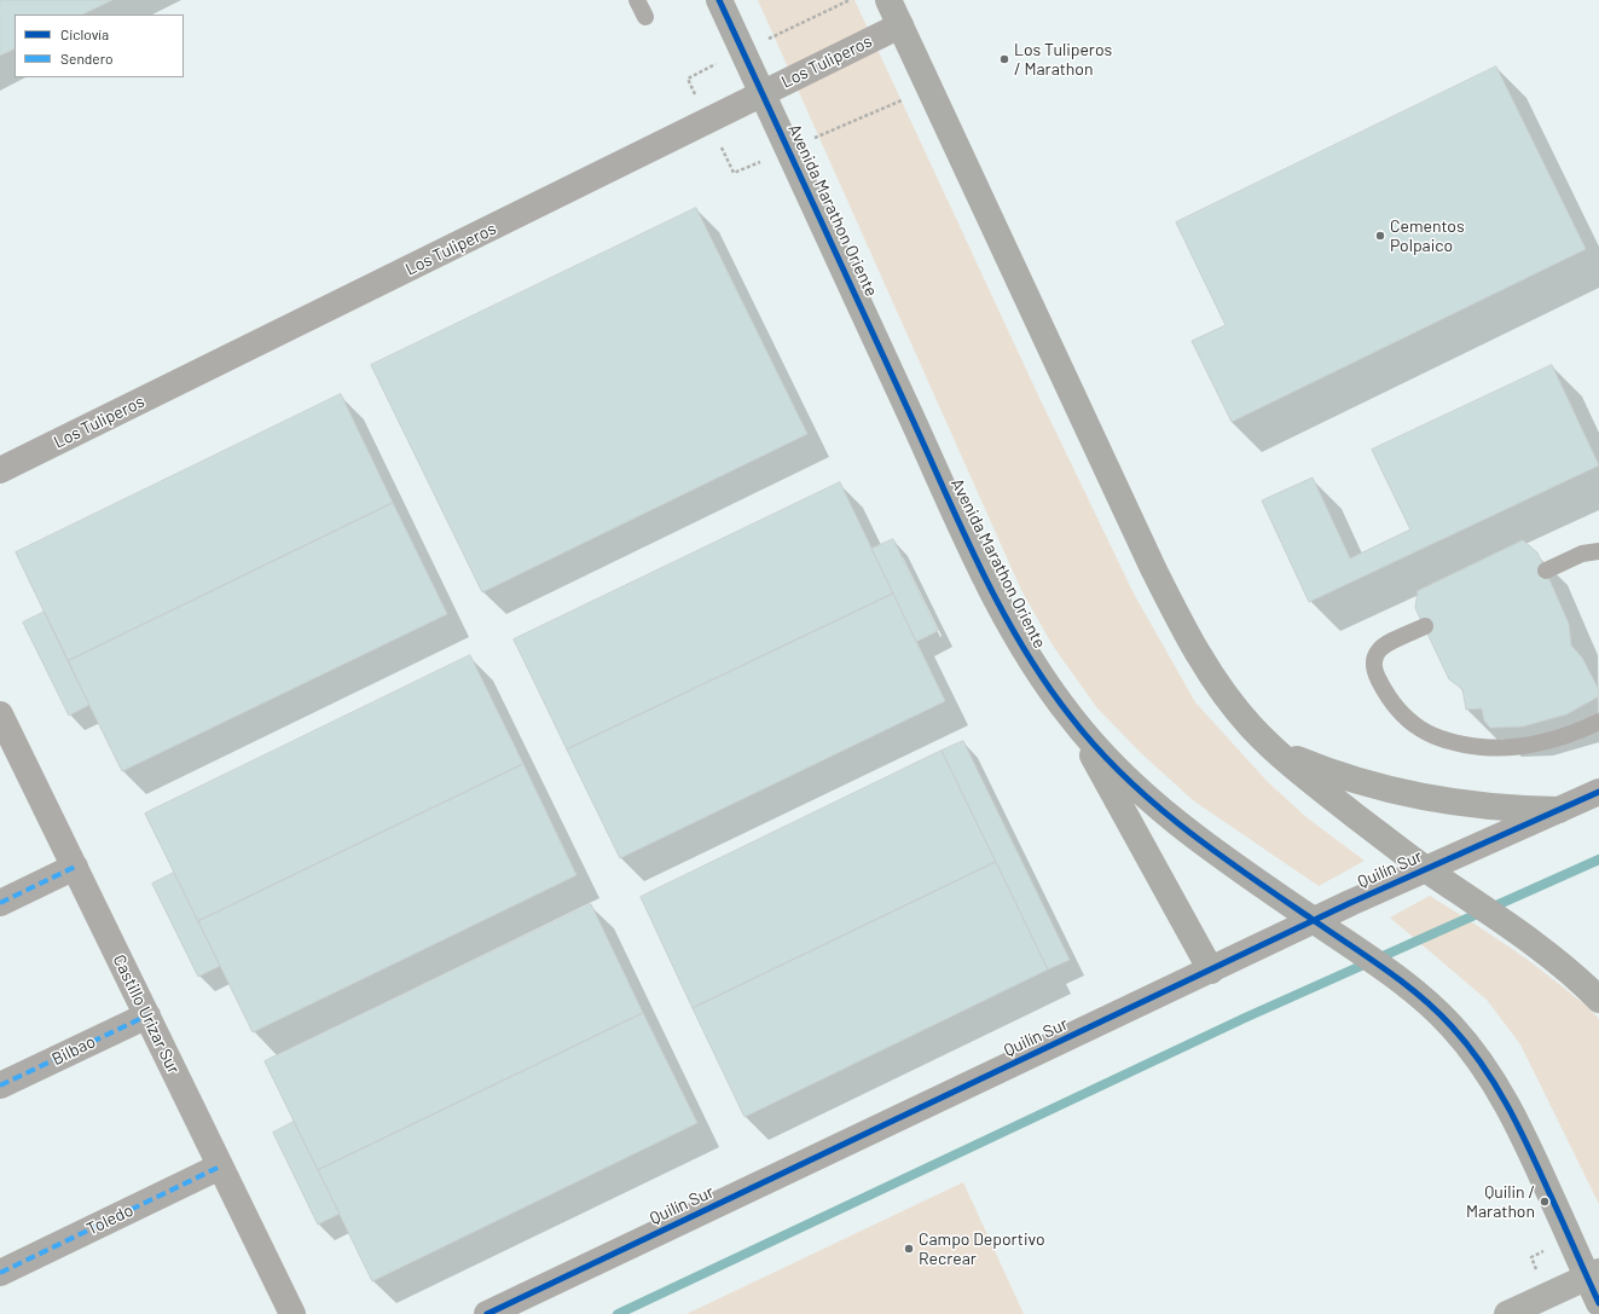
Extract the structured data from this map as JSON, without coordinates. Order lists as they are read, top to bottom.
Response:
{
  "streets": {
    "main road": ["Avenida Marathon Oriente"],
    "street": [
      "Los Tuliperos",
      "Quilín Sur",
      "Castillo Urizar Sur",
      "Bilbao",
      "Toledo"
    ]
  },
  "crossings": [
    ["Los Tuliperos", "Avenida Marathon Oriente"],
    ["Avenida Marathon Oriente", "Quilín Sur"],
    ["Castillo Urizar Sur", "Bilbao"],
    ["Castillo Urizar Sur", "Toledo"]
  ],
  "places": [
    "Los Tuliperos / Marathon",
    "Cementos Polpaico",
    "Quilin / Marathon",
    "Campo Deportivo Recrear"
  ],
  "legend": ["Ciclovía", "Sendero"]
}
